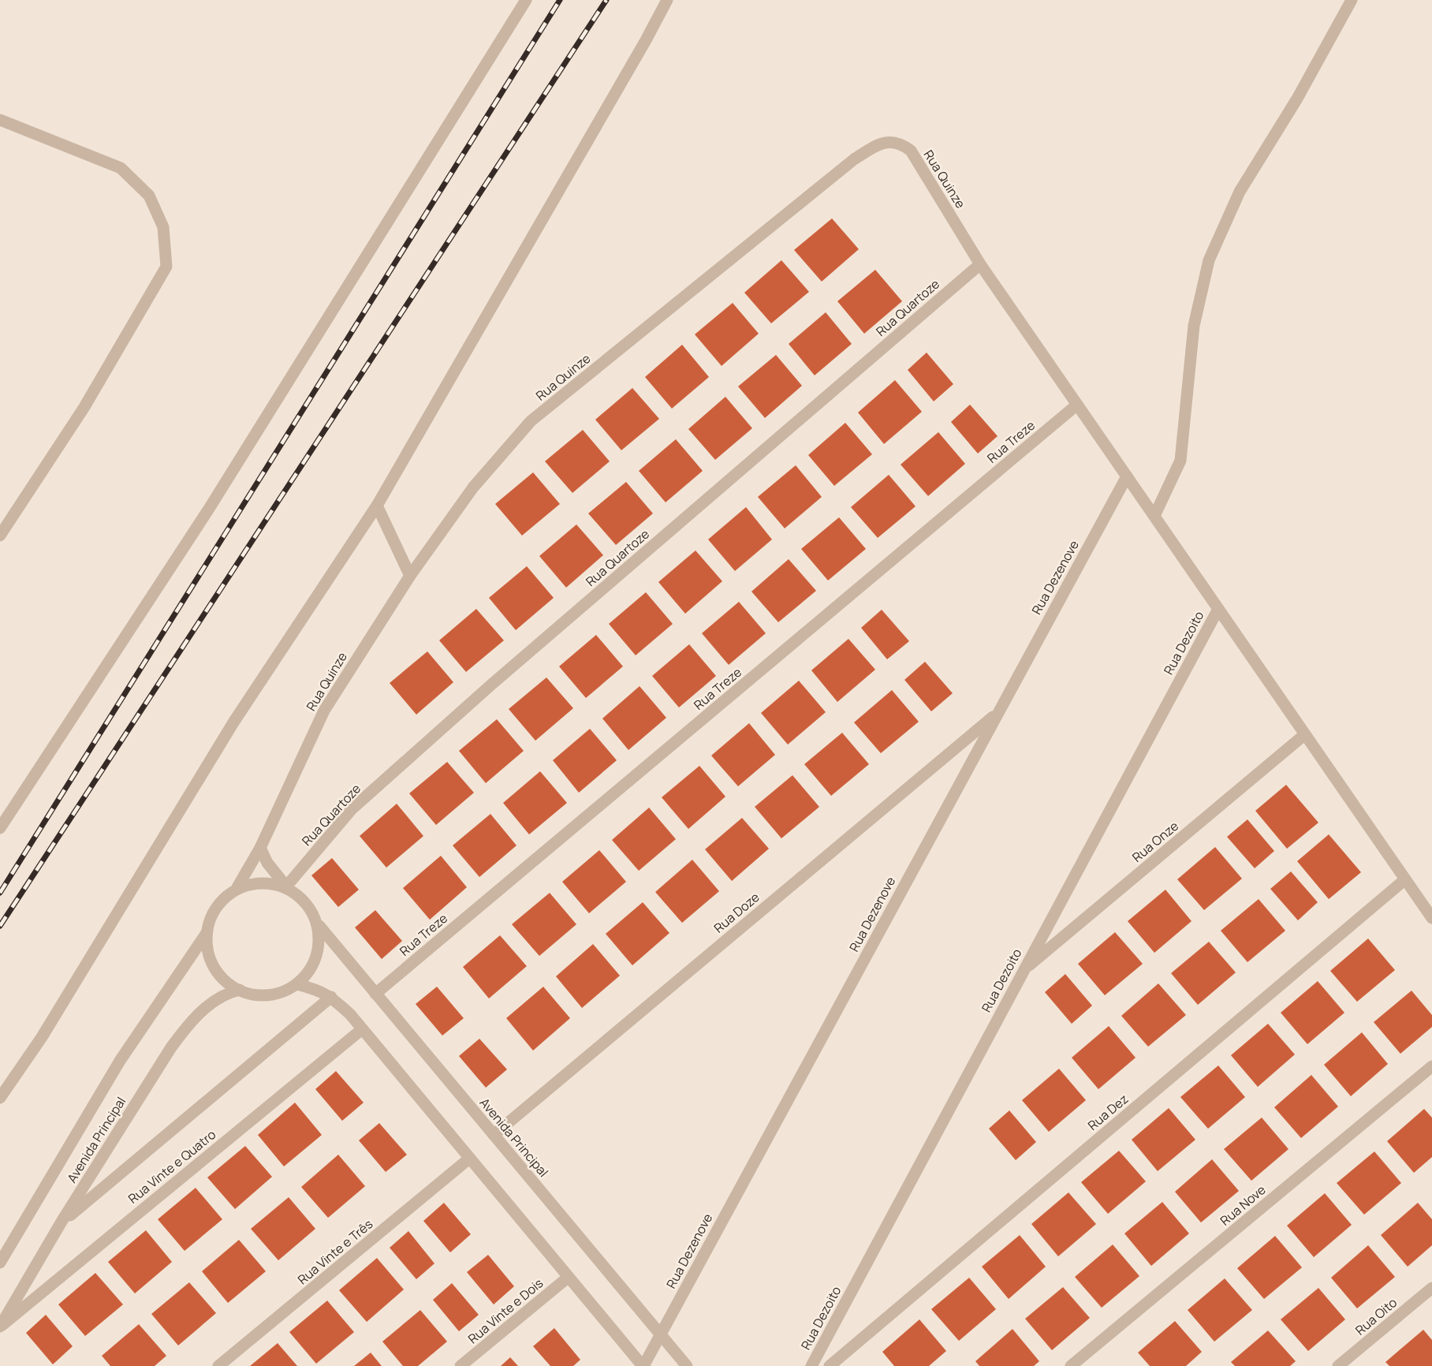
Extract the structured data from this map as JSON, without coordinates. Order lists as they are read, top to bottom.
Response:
{
  "streets": {
    "street": [
      "Rua Quinze",
      "Rua Quartoze",
      "Rua Treze",
      "Rua Dezenove",
      "Rua Dezoito",
      "Rua Onze",
      "Rua Doze",
      "Rua Dez",
      "Avenida Principal",
      "Rua Vinte e Quatro",
      "Rua Nove",
      "Rua Vinte e Três",
      "Rua Vinte e Dois",
      "Rua Oito"
    ]
  },
  "crossings": [
    ["Rua Quinze", "Rua Quartoze"],
    ["Rua Quinze", "Rua Treze"],
    ["Rua Quinze", "Rua Dezenove"],
    ["Rua Quinze", "Rua Dezoito"],
    ["Rua Quinze", "Rua Onze"],
    ["Rua Quinze", "Rua Dez"],
    ["Rua Quinze", "Avenida Principal"],
    ["Rua Quartoze", "Avenida Principal"],
    ["Rua Treze", "Avenida Principal"],
    ["Rua Dezenove", "Rua Doze"],
    ["Rua Dezenove", "Avenida Principal"],
    ["Rua Dezoito", "Rua Onze"],
    ["Rua Doze", "Avenida Principal"],
    ["Avenida Principal", "Rua Vinte e Quatro"]
  ]
}
